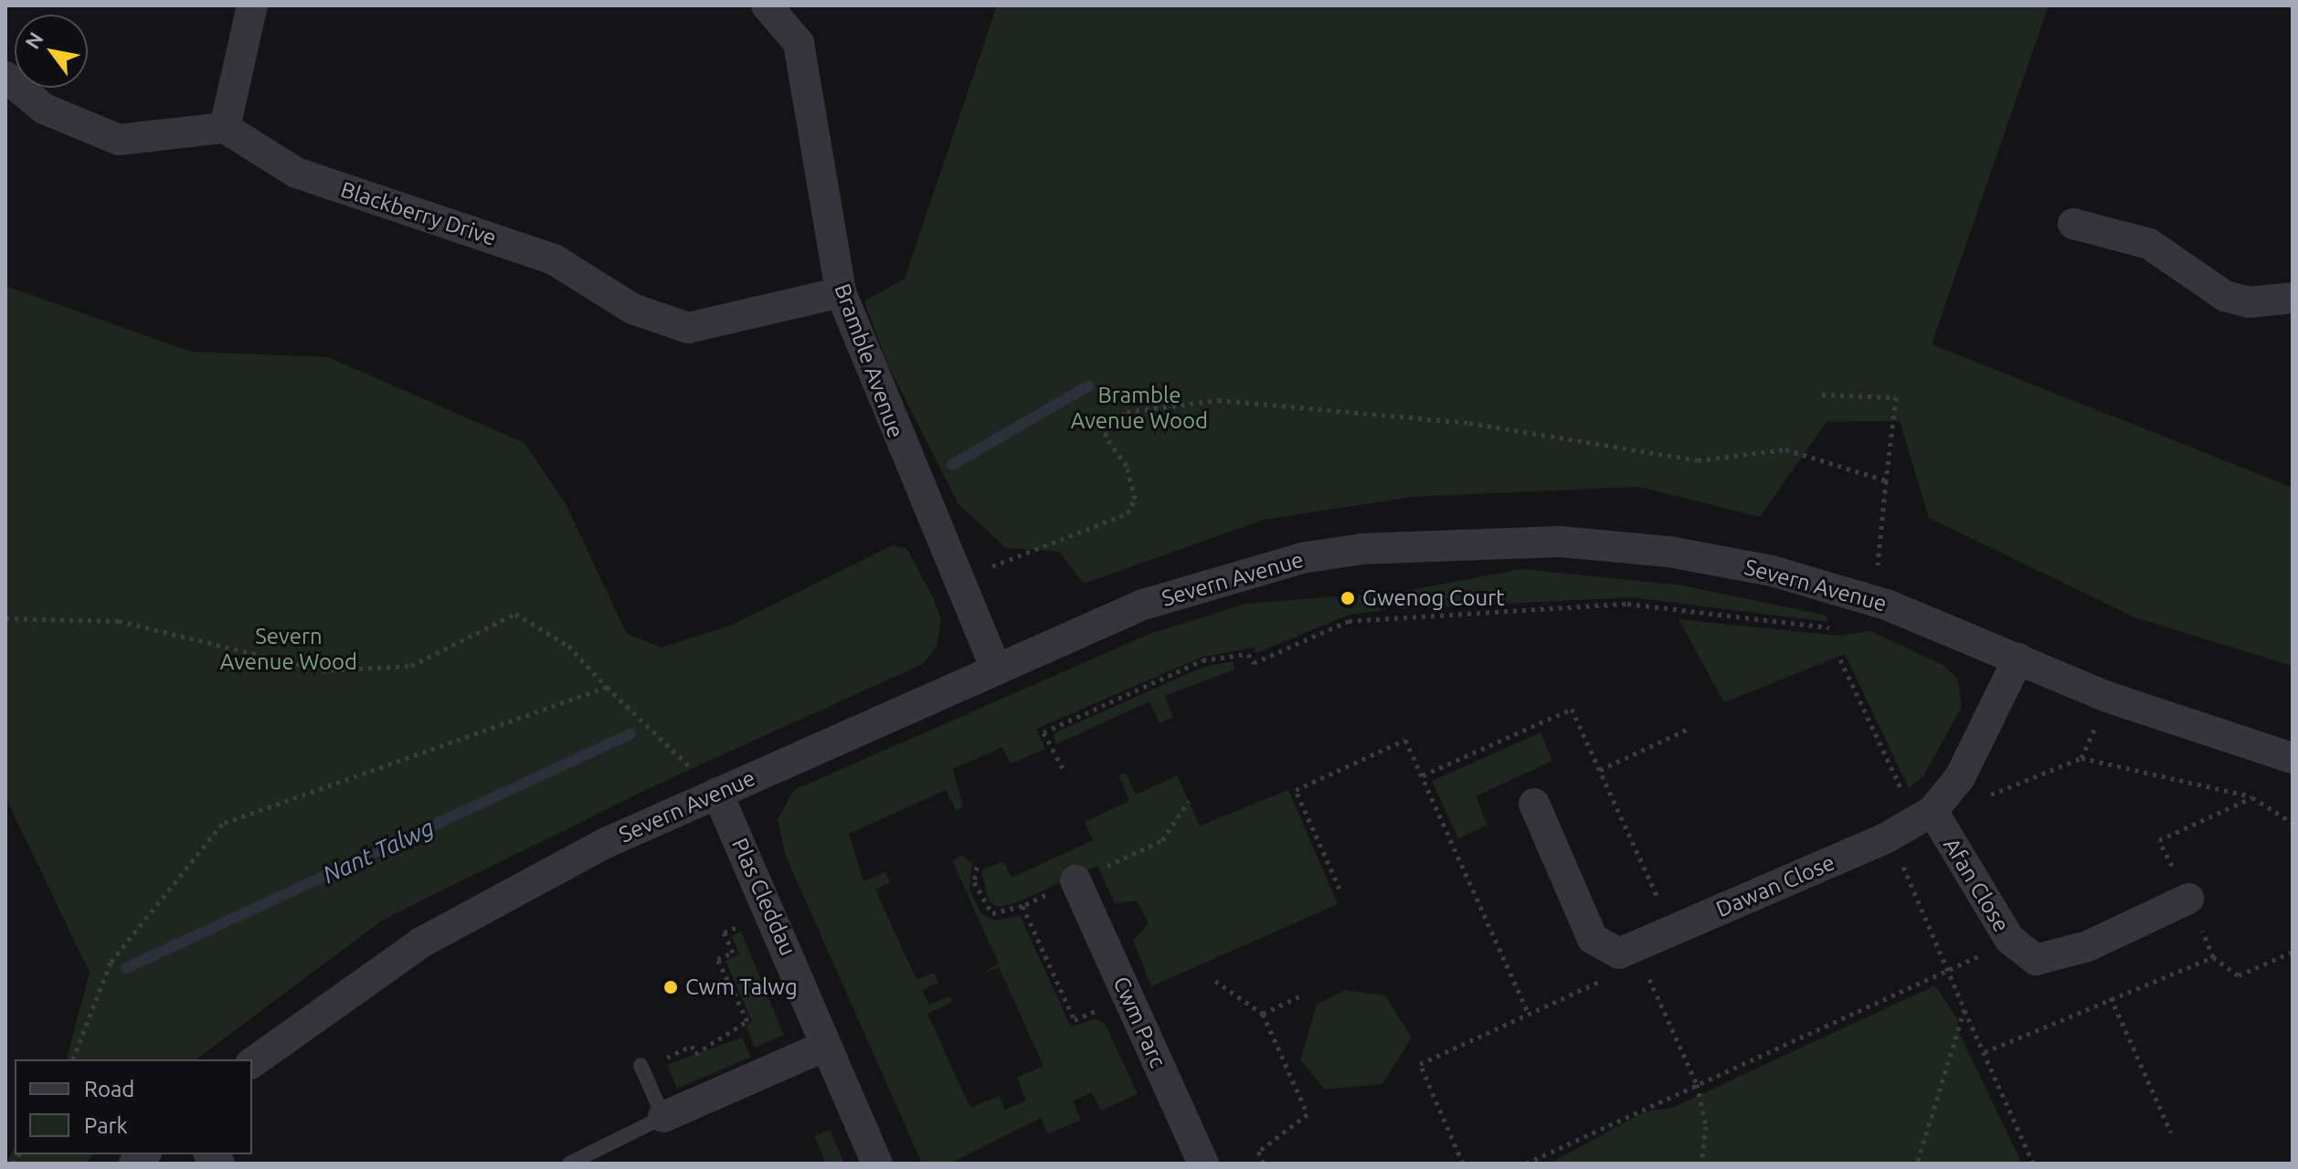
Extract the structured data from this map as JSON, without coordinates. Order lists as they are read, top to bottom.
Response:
{
  "streets": {
    "street": [
      "Blackberry Drive",
      "Bramble Avenue",
      "Severn Avenue",
      "Afan Close",
      "Dawan Close",
      "Plas Cleddau",
      "Cwm Parc"
    ]
  },
  "crossings": [
    ["Blackberry Drive", "Bramble Avenue"],
    ["Bramble Avenue", "Severn Avenue"],
    ["Severn Avenue", "Dawan Close"],
    ["Severn Avenue", "Plas Cleddau"],
    ["Afan Close", "Dawan Close"]
  ],
  "water": ["Nant Talwg"],
  "parks": ["Bramble Avenue Wood", "Severn Avenue Wood"],
  "places": ["Gwenog Court", "Cwm Talwg"],
  "legend": ["Road", "Park"],
  "north": "top left"
}
